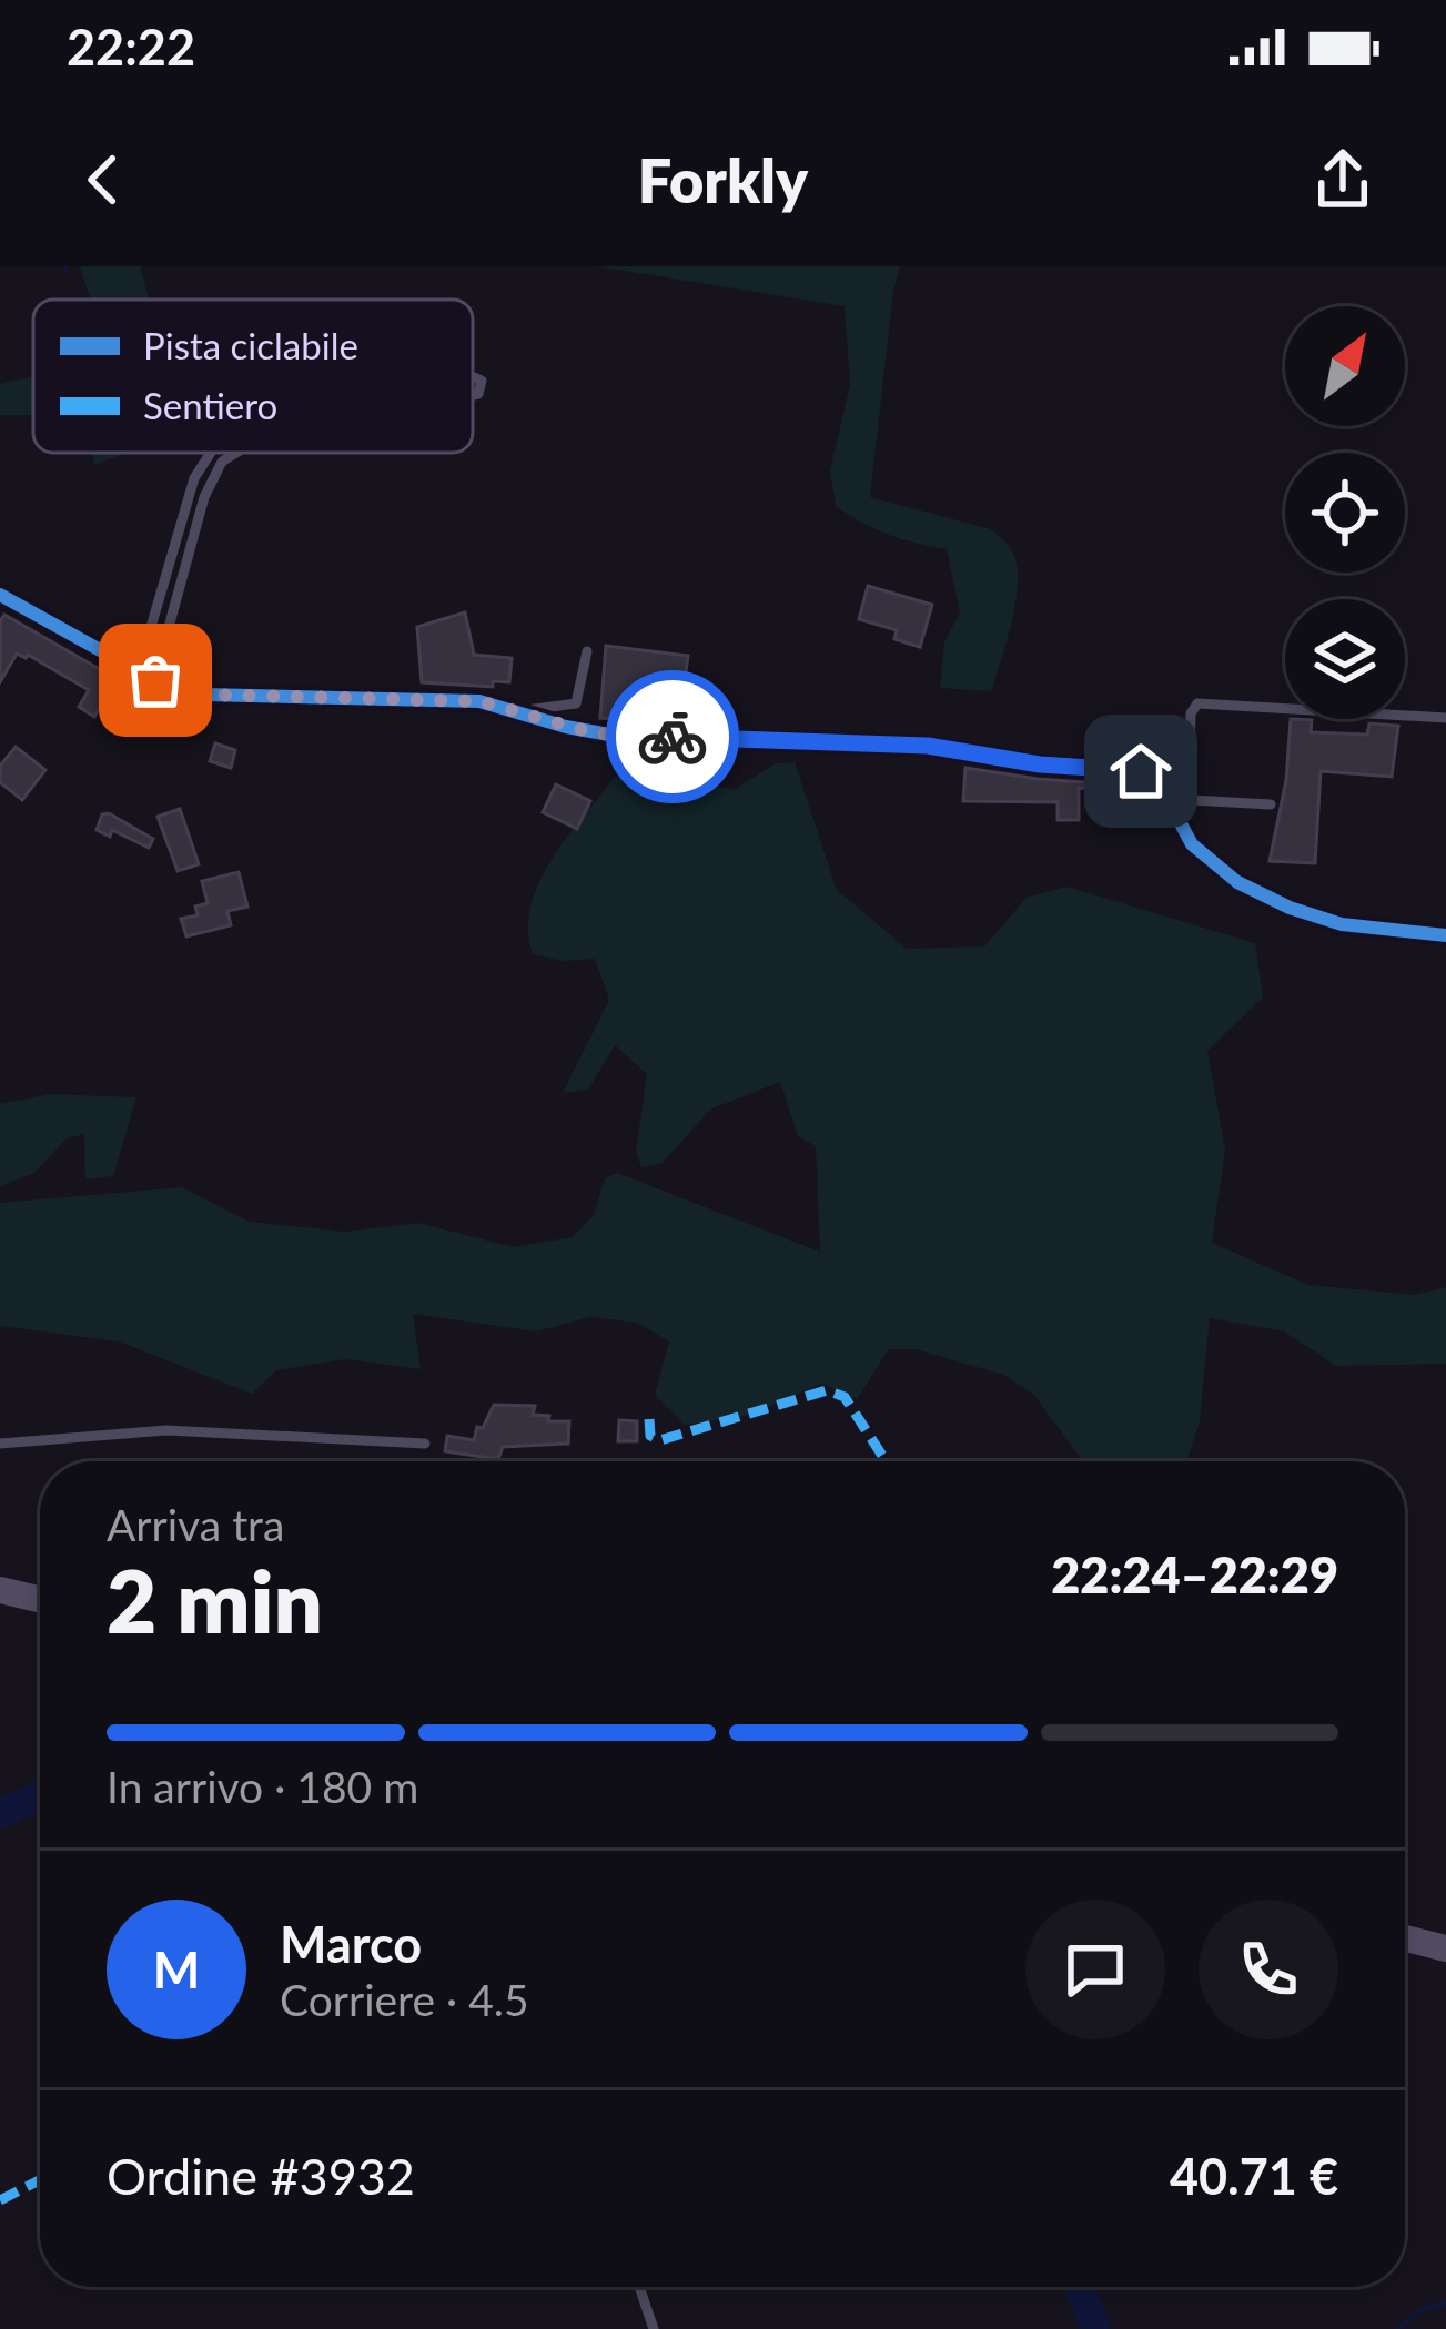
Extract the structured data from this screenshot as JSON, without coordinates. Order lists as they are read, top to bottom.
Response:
{
  "legend": ["Pista ciclabile", "Sentiero"],
  "north": "top right",
  "page": {
    "status": "22:22",
    "header": "Forkly",
    "heading": ["2 min", "Arriva tra", "22:24–22:29"],
    "panel": [
      "Marco",
      "Corriere · 4.5",
      "Ordine #3932",
      "40.71 €"
    ],
    "bar": "In arrivo · 180 m",
    "round": "M"
  }
}
